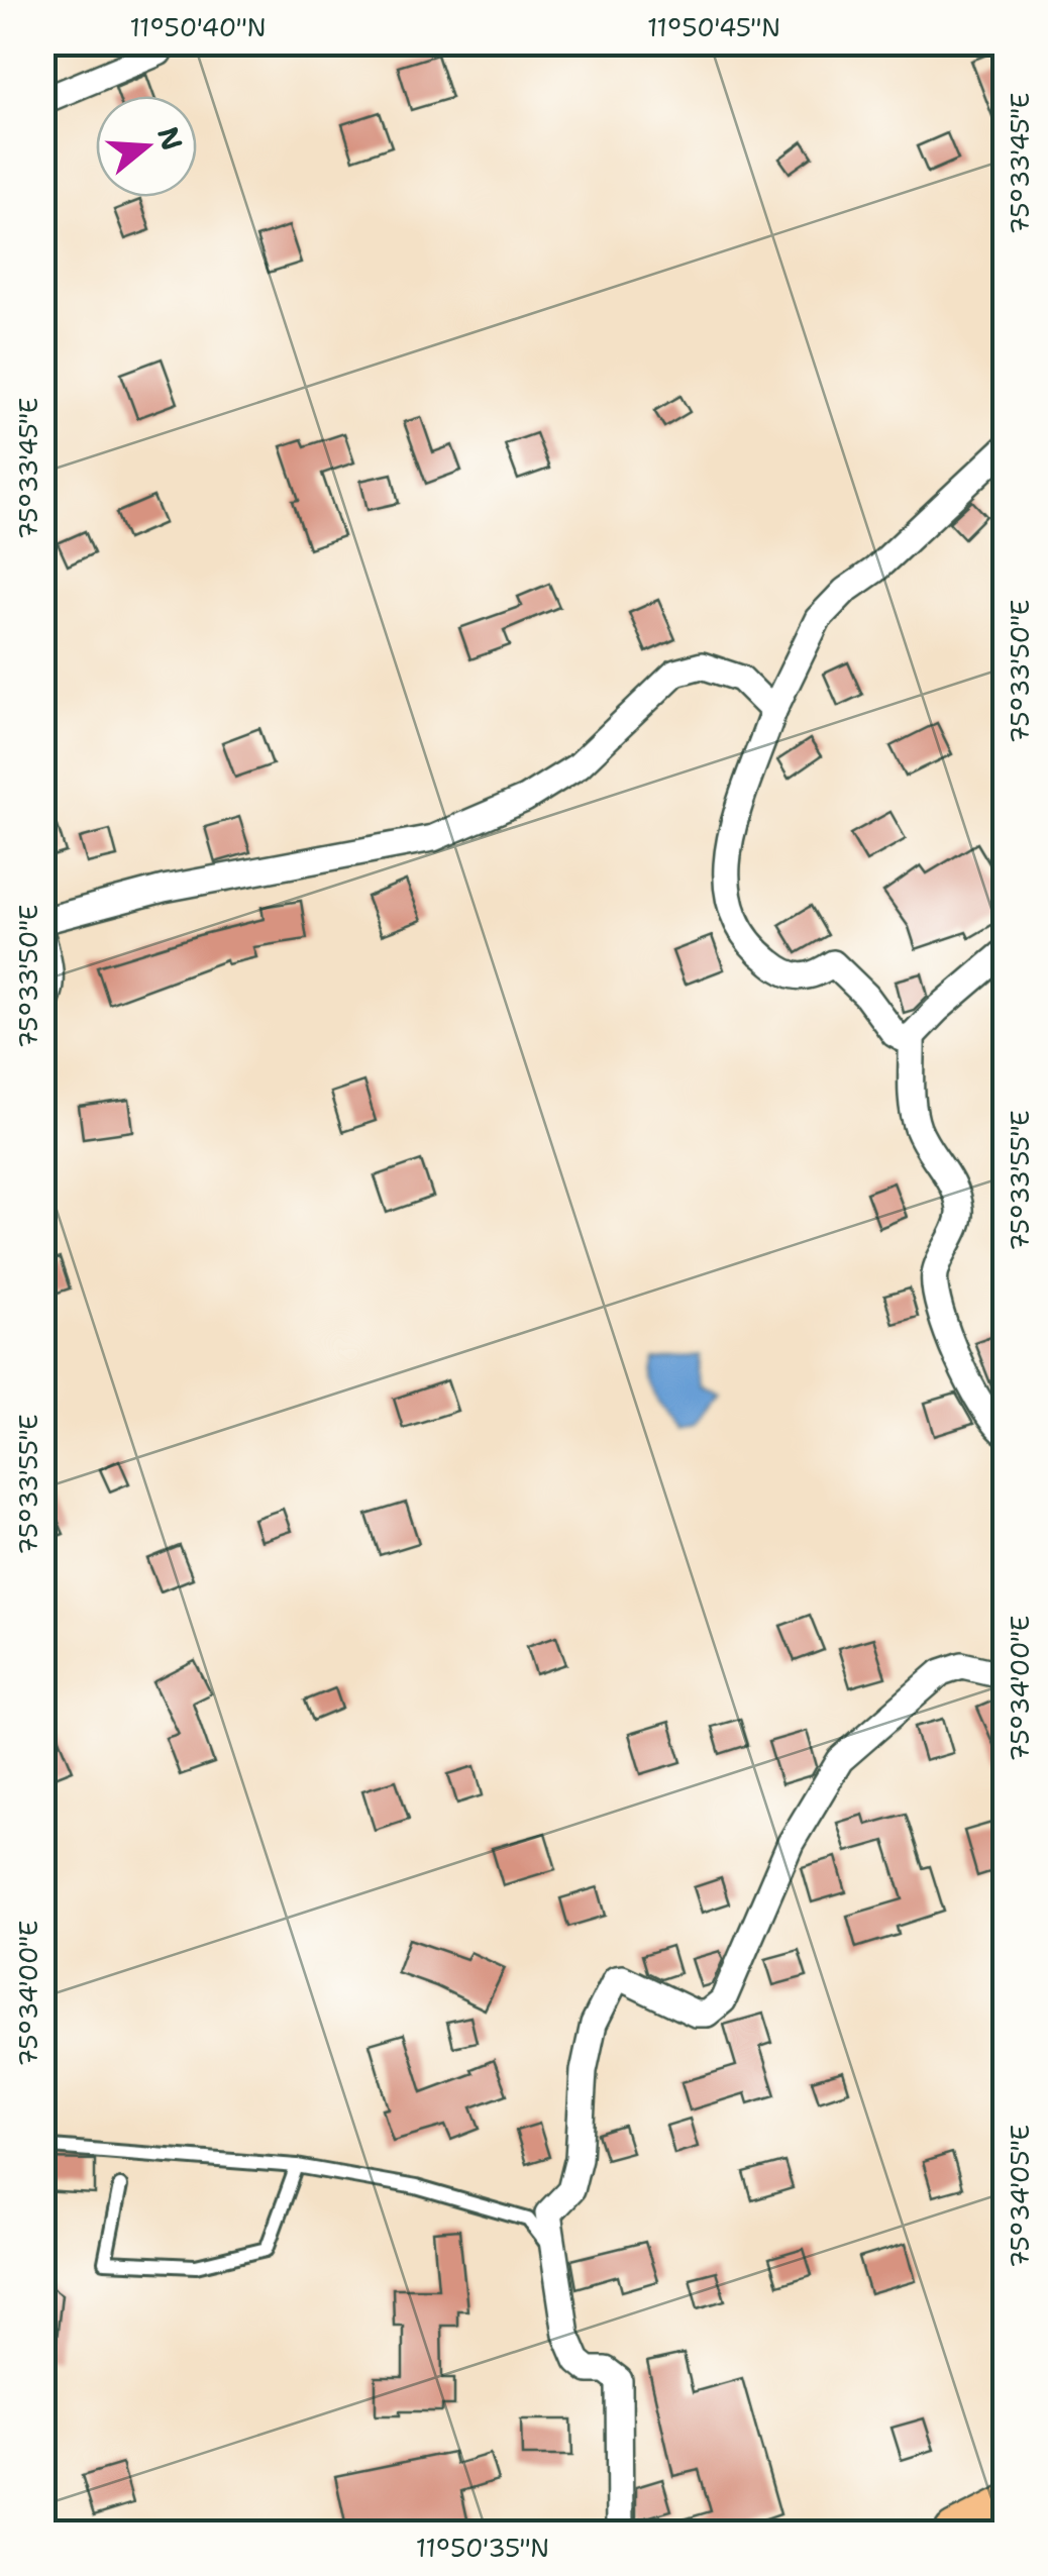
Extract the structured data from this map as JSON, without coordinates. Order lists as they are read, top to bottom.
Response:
{
  "north": "right",
  "coordinates": [
    "11°50'40\"N",
    "11°50'45\"N",
    "75°33'45\"E",
    "75°33'50\"E",
    "75°33'55\"E",
    "75°34'00\"E",
    "75°34'05\"E",
    "11°50'35\"N"
  ]
}
